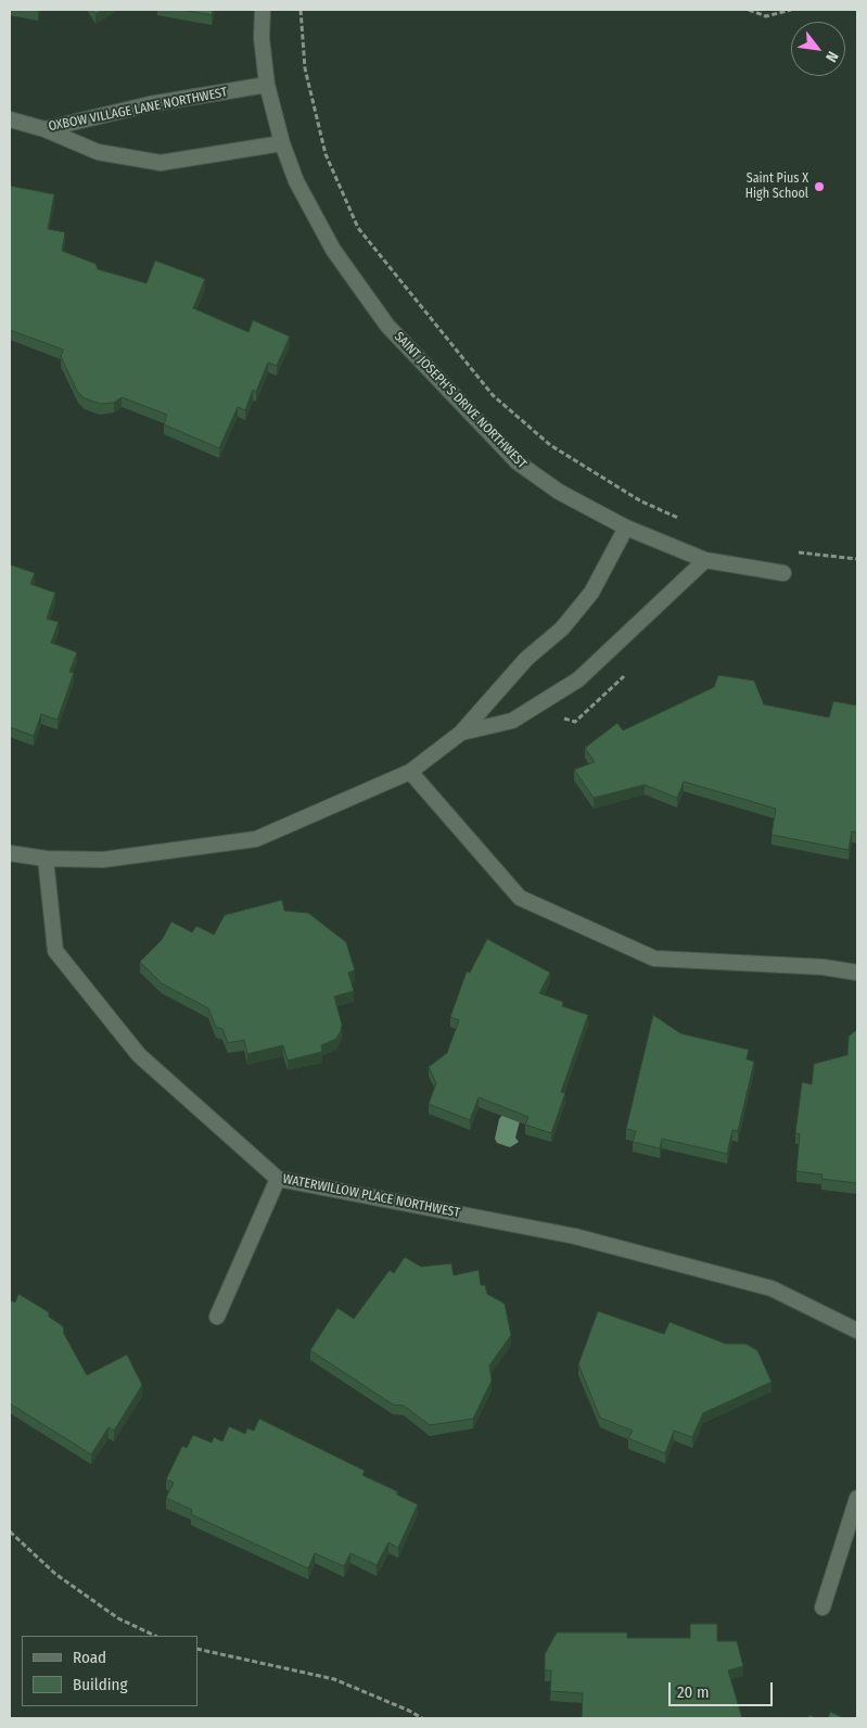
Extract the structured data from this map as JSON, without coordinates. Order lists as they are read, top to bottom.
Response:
{
  "streets": {
    "street": ["OXBOW VILLAGE LANE NORTHWEST", "SAINT JOSEPH'S DRIVE NORTHWEST", "WATERWILLOW PLACE NORTHWEST"]
  },
  "crossings": [
    ["OXBOW VILLAGE LANE NORTHWEST", "SAINT JOSEPH'S DRIVE NORTHWEST"]
  ],
  "places": ["Saint Pius X High School"],
  "legend": ["Road", "Building"],
  "scale_bar": "20 m",
  "north": "bottom right"
}
